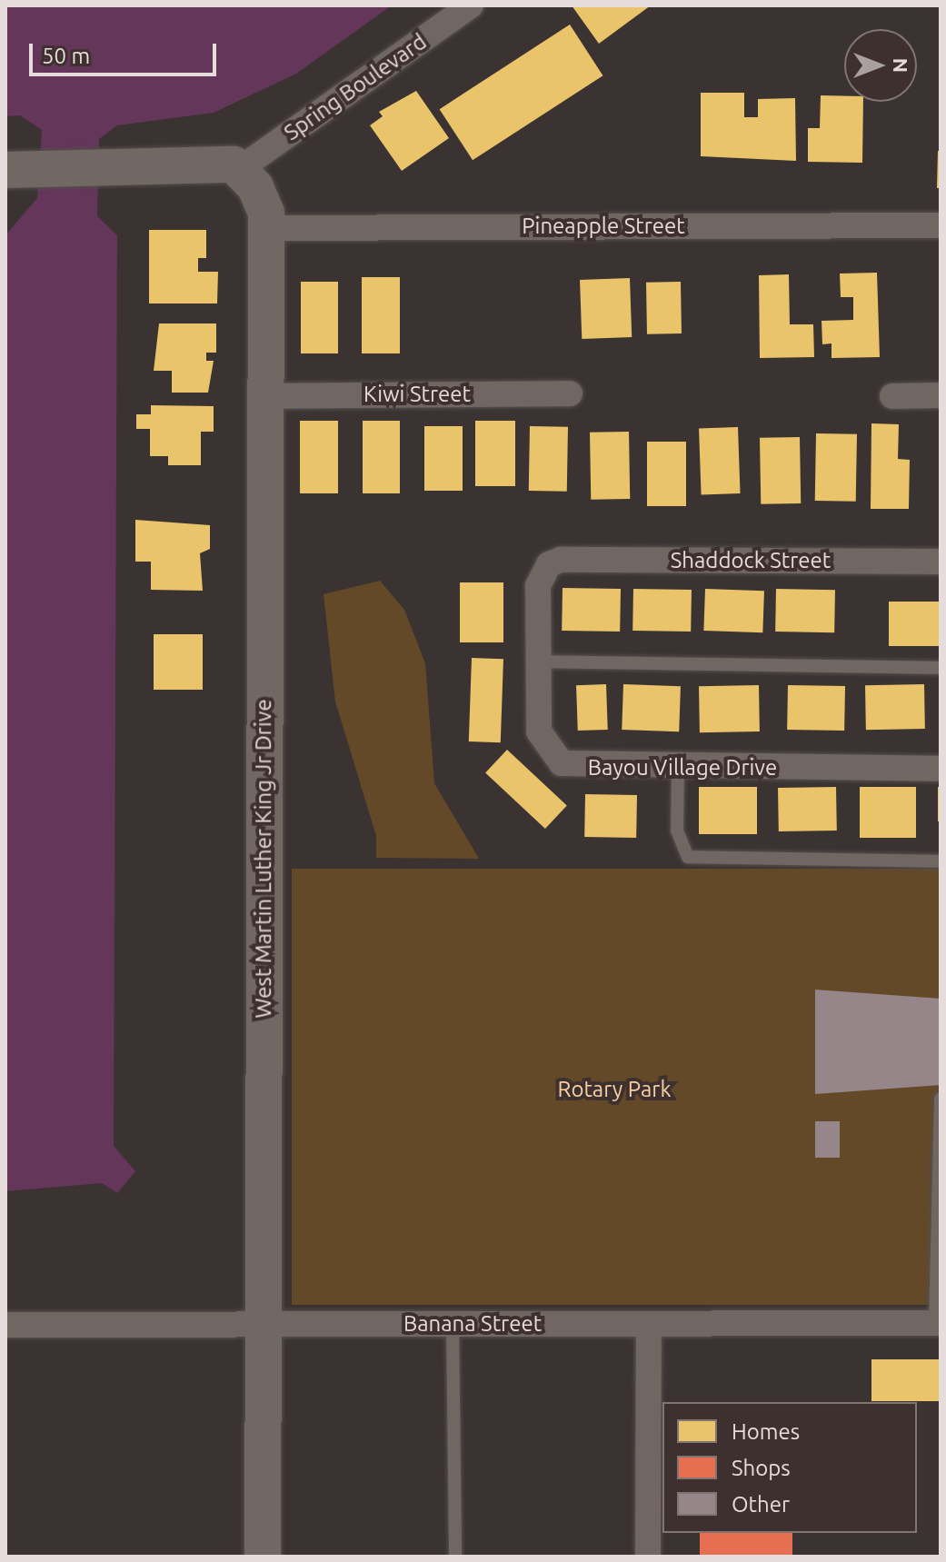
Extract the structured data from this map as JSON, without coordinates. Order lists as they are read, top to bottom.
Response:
{
  "streets": {
    "street": [
      "Spring Boulevard",
      "Pineapple Street",
      "Kiwi Street",
      "Shaddock Street",
      "Bayou Village Drive",
      "West Martin Luther King Jr Drive",
      "Banana Street"
    ]
  },
  "crossings": [
    ["Spring Boulevard", "West Martin Luther King Jr Drive"],
    ["Pineapple Street", "West Martin Luther King Jr Drive"],
    ["Kiwi Street", "West Martin Luther King Jr Drive"],
    ["Shaddock Street", "Bayou Village Drive"],
    ["West Martin Luther King Jr Drive", "Banana Street"]
  ],
  "parks": ["Rotary Park"],
  "legend": ["Homes", "Shops", "Other"],
  "scale_bar": "50 m",
  "north": "right"
}
